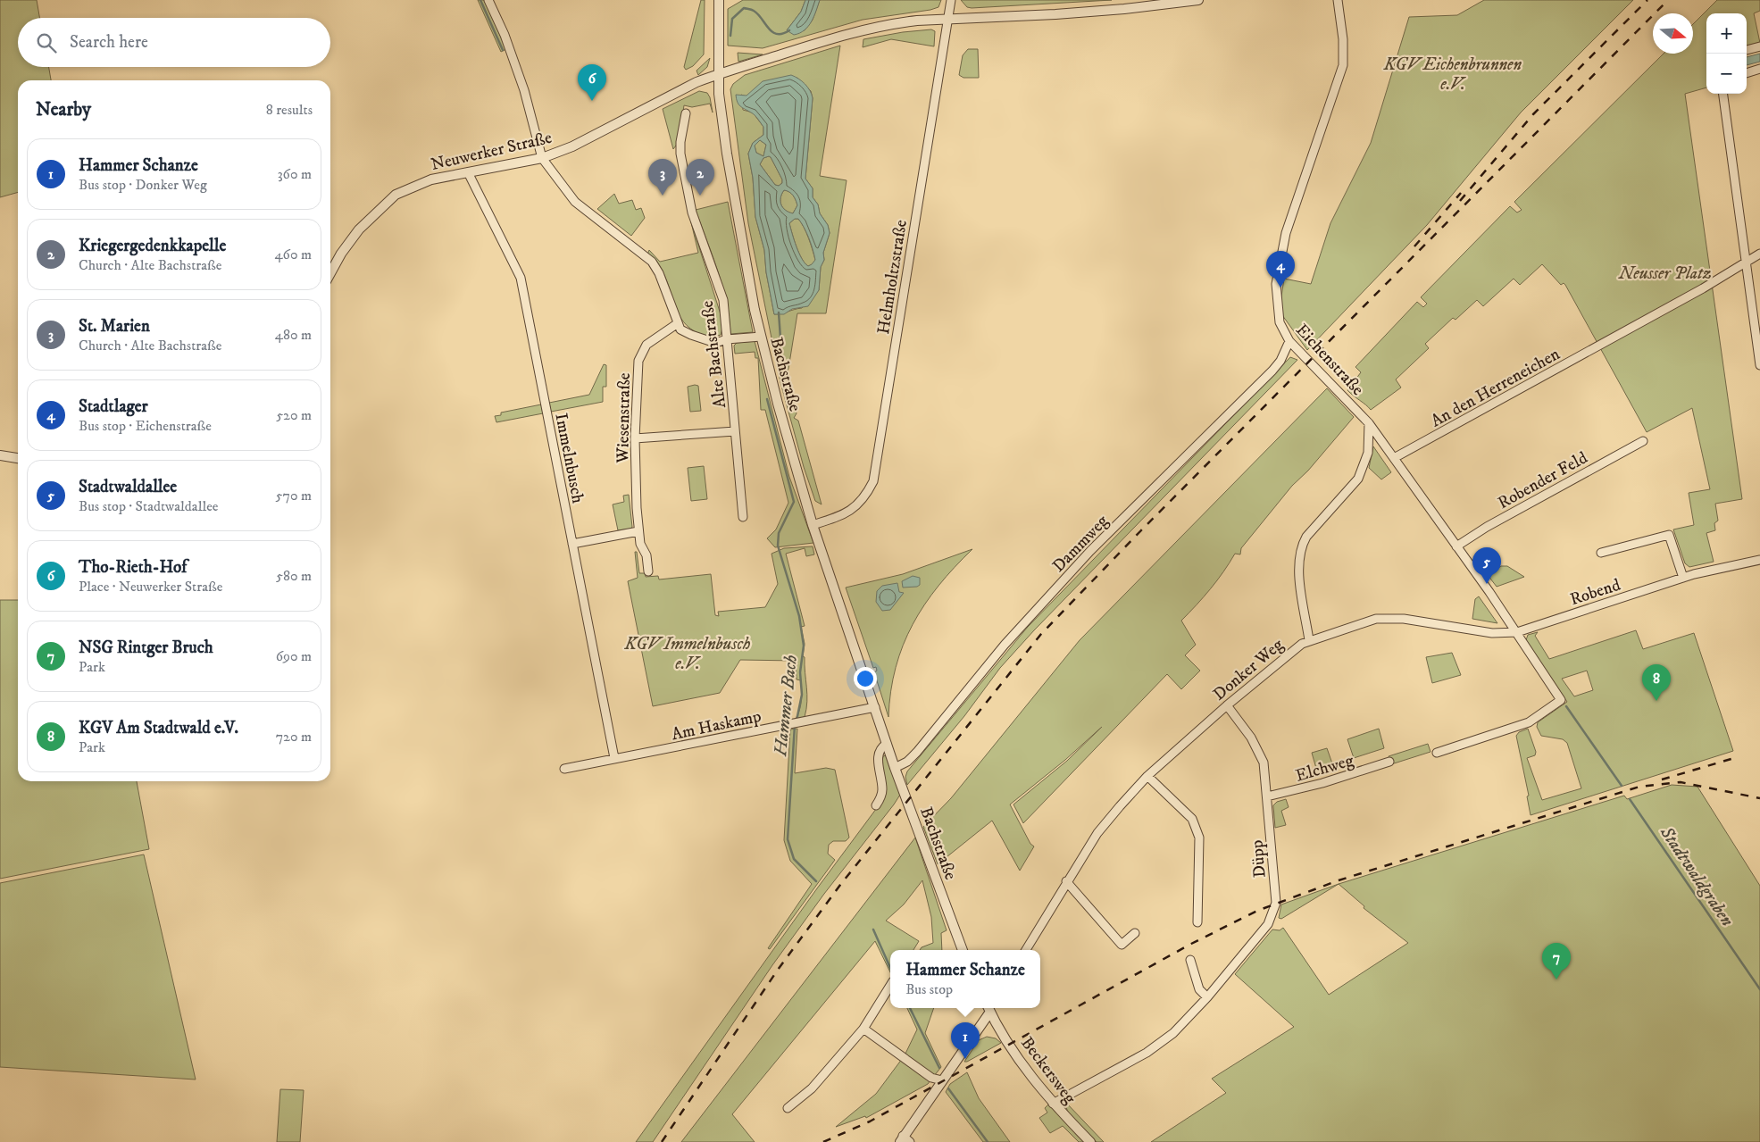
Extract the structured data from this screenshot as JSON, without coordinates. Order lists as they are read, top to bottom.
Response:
{
  "streets": {
    "street": [
      "Neuwerker Straße",
      "Helmholtzstraße",
      "Alte Bachstraße",
      "Eichenstraße",
      "Bachstraße",
      "An den Herreneichen",
      "Wiesenstraße",
      "Immelnbusch",
      "Robender Feld",
      "Dammweg",
      "Robend",
      "Donker Weg",
      "Am Haskamp",
      "Elchweg",
      "Düpp",
      "Beckersweg"
    ]
  },
  "crossings": [
    ["Neuwerker Straße", "Helmholtzstraße"],
    ["Neuwerker Straße", "Bachstraße"],
    ["Neuwerker Straße", "Immelnbusch"],
    ["Helmholtzstraße", "Bachstraße"],
    ["Eichenstraße", "An den Herreneichen"],
    ["Eichenstraße", "Robender Feld"],
    ["Eichenstraße", "Dammweg"],
    ["Eichenstraße", "Robend"],
    ["Eichenstraße", "Donker Weg"],
    ["Bachstraße", "Dammweg"],
    ["Bachstraße", "Am Haskamp"],
    ["Immelnbusch", "Am Haskamp"],
    ["Robend", "Donker Weg"],
    ["Donker Weg", "Düpp"],
    ["Elchweg", "Düpp"],
    ["Düpp", "Beckersweg"]
  ],
  "water": ["Hammer Bach", "Stadtwaldgraben"],
  "parks": ["KGV Eichenbrunnen e.V.", "Neusser Platz", "KGV Immelnbusch e.V."],
  "north": "right",
  "page": {
    "map_buttons": ["+", "−"],
    "search": "Search here",
    "pins": [
      "6",
      "2",
      "3",
      "4",
      "5",
      "8",
      "7",
      "1"
    ],
    "heading": ["Nearby", "8 results"],
    "list": [
      {
        "mark": "1",
        "name": "Hammer Schanze",
        "note": "Bus stop · Donker Weg",
        "value": "360 m"
      },
      {
        "mark": "2",
        "name": "Kriegergedenkkapelle",
        "note": "Church · Alte Bachstraße",
        "value": "460 m"
      },
      {
        "mark": "3",
        "name": "St. Marien",
        "note": "Church · Alte Bachstraße",
        "value": "480 m"
      },
      {
        "mark": "4",
        "name": "Stadtlager",
        "note": "Bus stop · Eichenstraße",
        "value": "520 m"
      },
      {
        "mark": "5",
        "name": "Stadtwaldallee",
        "note": "Bus stop · Stadtwaldallee",
        "value": "570 m"
      },
      {
        "mark": "6",
        "name": "Tho-Rieth-Hof",
        "note": "Place · Neuwerker Straße",
        "value": "580 m"
      },
      {
        "mark": "7",
        "name": "NSG Rintger Bruch",
        "note": "Park",
        "value": "690 m"
      },
      {
        "mark": "8",
        "name": "KGV Am Stadtwald e.V.",
        "note": "Park",
        "value": "720 m"
      }
    ],
    "popup": ["Hammer Schanze", "Bus stop"]
  }
}
